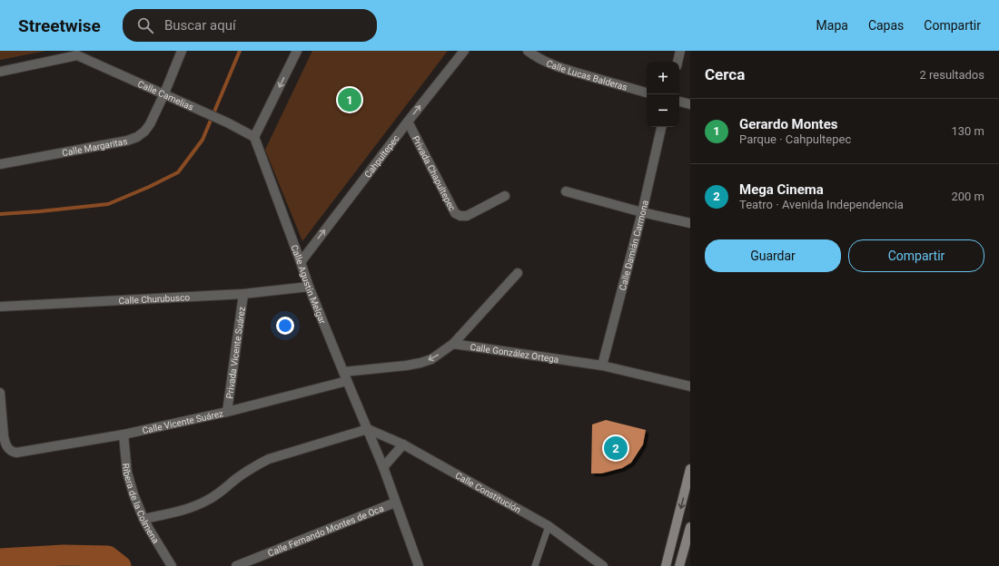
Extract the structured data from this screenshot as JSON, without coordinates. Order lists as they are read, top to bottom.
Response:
{
  "streets": {
    "street": [
      "Calle Lucas Balderas",
      "Calle Camelias",
      "Calle Margaritas",
      "Cahpultepec",
      "Privada Chapultepec",
      "Calle Damián Carmona",
      "Calle Agustín Melgar",
      "Calle Churubusco",
      "Privada Vicente Suárez",
      "Calle González Ortega",
      "Calle Vicente Suárez",
      "Calle Constitución",
      "Ribera de la Colmena",
      "Calle Fernando Montes de Oca"
    ]
  },
  "crossings": [
    ["Calle Camelias", "Calle Margaritas"],
    ["Calle Camelias", "Calle Agustín Melgar"],
    ["Cahpultepec", "Privada Chapultepec"],
    ["Cahpultepec", "Calle Agustín Melgar"],
    ["Calle Damián Carmona", "Calle González Ortega"],
    ["Calle Agustín Melgar", "Calle Churubusco"],
    ["Calle Agustín Melgar", "Calle Vicente Suárez"],
    ["Calle Agustín Melgar", "Calle Constitución"],
    ["Calle Agustín Melgar", "Calle Fernando Montes de Oca"],
    ["Calle Churubusco", "Privada Vicente Suárez"],
    ["Privada Vicente Suárez", "Calle Vicente Suárez"],
    ["Calle Vicente Suárez", "Ribera de la Colmena"]
  ],
  "one_way": ["Cahpultepec"],
  "page": {
    "header": "Streetwise",
    "search": "Buscar aquí",
    "nav": ["Mapa", "Capas", "Compartir"],
    "heading": ["Cerca", "2 resultados"],
    "map_buttons": ["+", "−"],
    "pins": ["1", "2"],
    "list": [
      {
        "mark": "1",
        "name": "Gerardo Montes",
        "note": "Parque · Cahpultepec",
        "value": "130 m"
      },
      {
        "mark": "2",
        "name": "Mega Cinema",
        "note": "Teatro · Avenida Independencia",
        "value": "200 m"
      }
    ],
    "buttons": ["Guardar", "Compartir"]
  }
}
